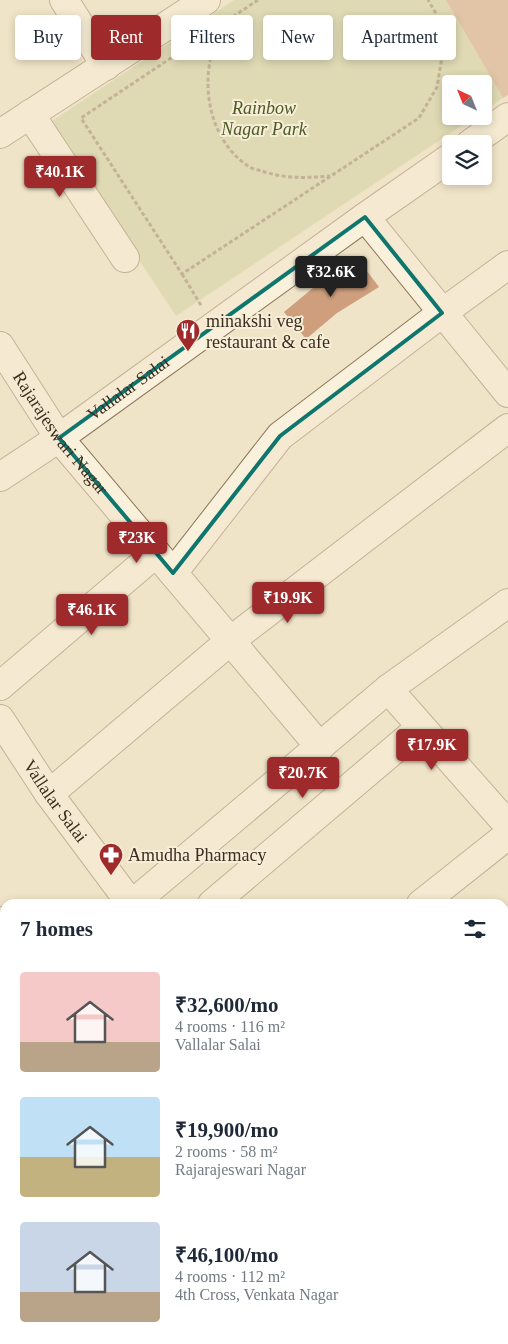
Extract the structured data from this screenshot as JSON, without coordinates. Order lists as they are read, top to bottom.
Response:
{
  "streets": {
    "street": ["Vallalar Salai", "Rajarajeswari Nagar"]
  },
  "crossings": [
    ["Vallalar Salai", "Rajarajeswari Nagar"]
  ],
  "parks": ["Rainbow Nagar Park"],
  "places": {
    "restaurant": ["minakshi veg restaurant & cafe"],
    "pharmacy": ["Amudha Pharmacy"]
  },
  "north": "top left",
  "page": {
    "chip": [
      "Buy",
      "Rent",
      "Filters",
      "New",
      "Apartment"
    ],
    "price": [
      "₹40.1K",
      "₹32.6K",
      "₹23K",
      "₹19.9K",
      "₹46.1K",
      "₹17.9K",
      "₹20.7K"
    ],
    "heading": "7 homes",
    "list": [
      {
        "name": "₹32,600/mo",
        "note": "4 rooms · 116 m² · Vallalar Salai"
      },
      {
        "name": "₹19,900/mo",
        "note": "2 rooms · 58 m² · Rajarajeswari Nagar"
      },
      {
        "name": "₹46,100/mo",
        "note": "4 rooms · 112 m² · 4th Cross, Venkata Nagar"
      }
    ]
  }
}
